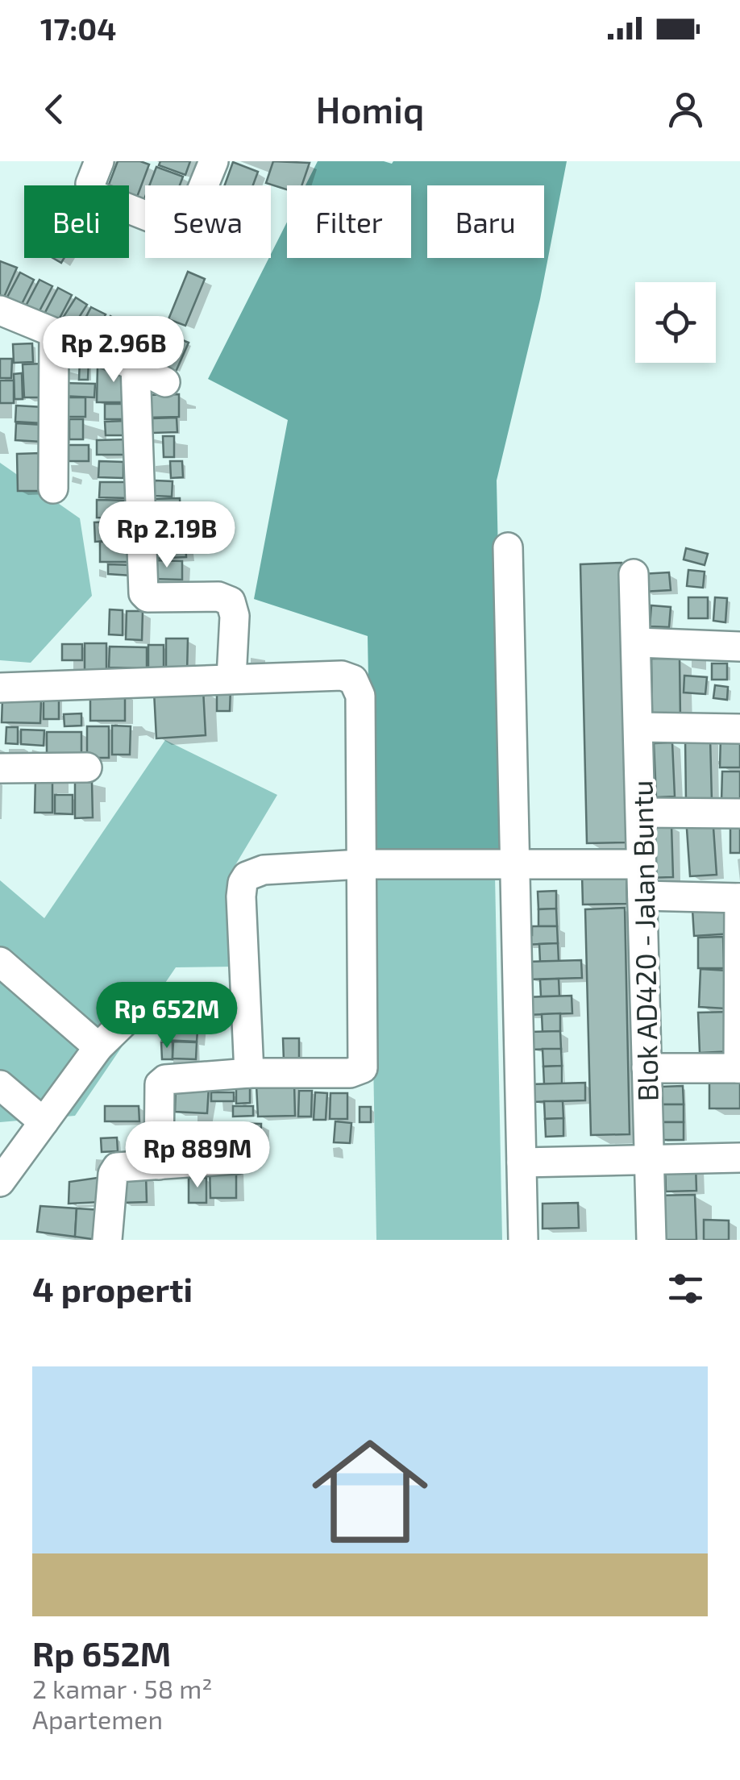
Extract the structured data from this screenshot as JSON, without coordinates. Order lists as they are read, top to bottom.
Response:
{
  "streets": {
    "street": ["Blok AD420 - Jalan Buntu"]
  },
  "page": {
    "status": "17:04",
    "header": "Homiq",
    "chip": [
      "Beli",
      "Sewa",
      "Filter",
      "Baru"
    ],
    "price": [
      "Rp 2.96B",
      "Rp 2.19B",
      "Rp 652M",
      "Rp 889M"
    ],
    "heading": "4 properti",
    "list": [
      {
        "name": "Rp 652M",
        "note": "2 kamar · 58 m² · Apartemen"
      }
    ]
  }
}
